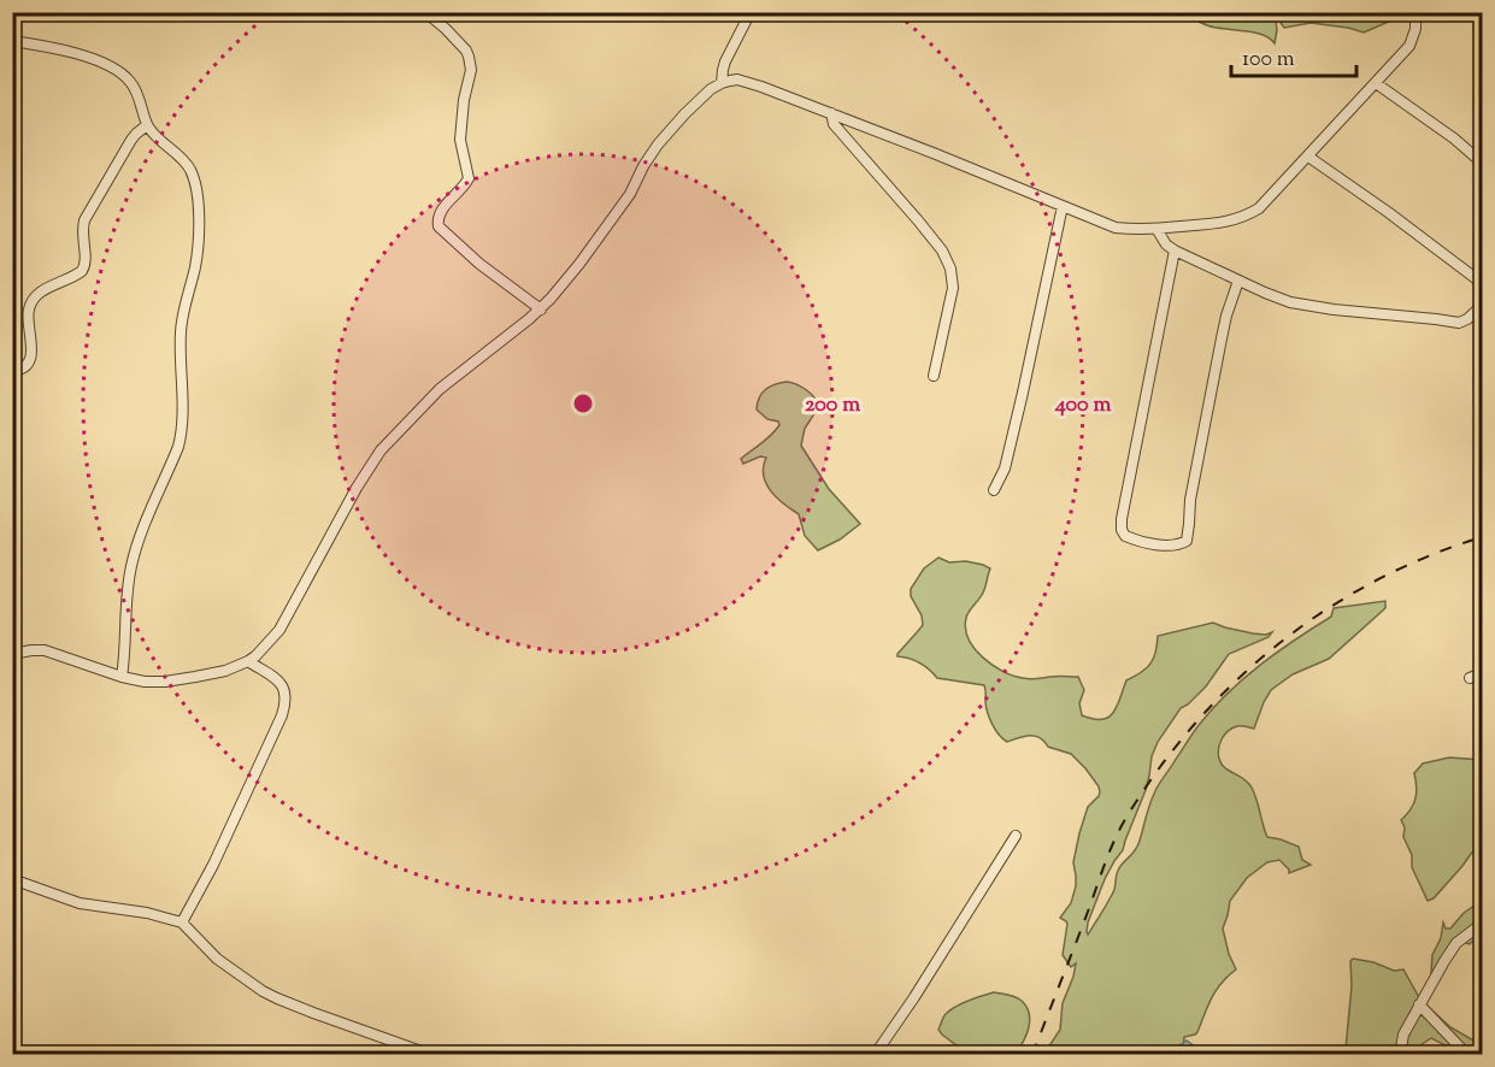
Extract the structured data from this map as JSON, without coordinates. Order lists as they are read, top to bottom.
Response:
{
  "scale_bar": "100 m",
  "rings": ["200 m", "400 m"]
}
